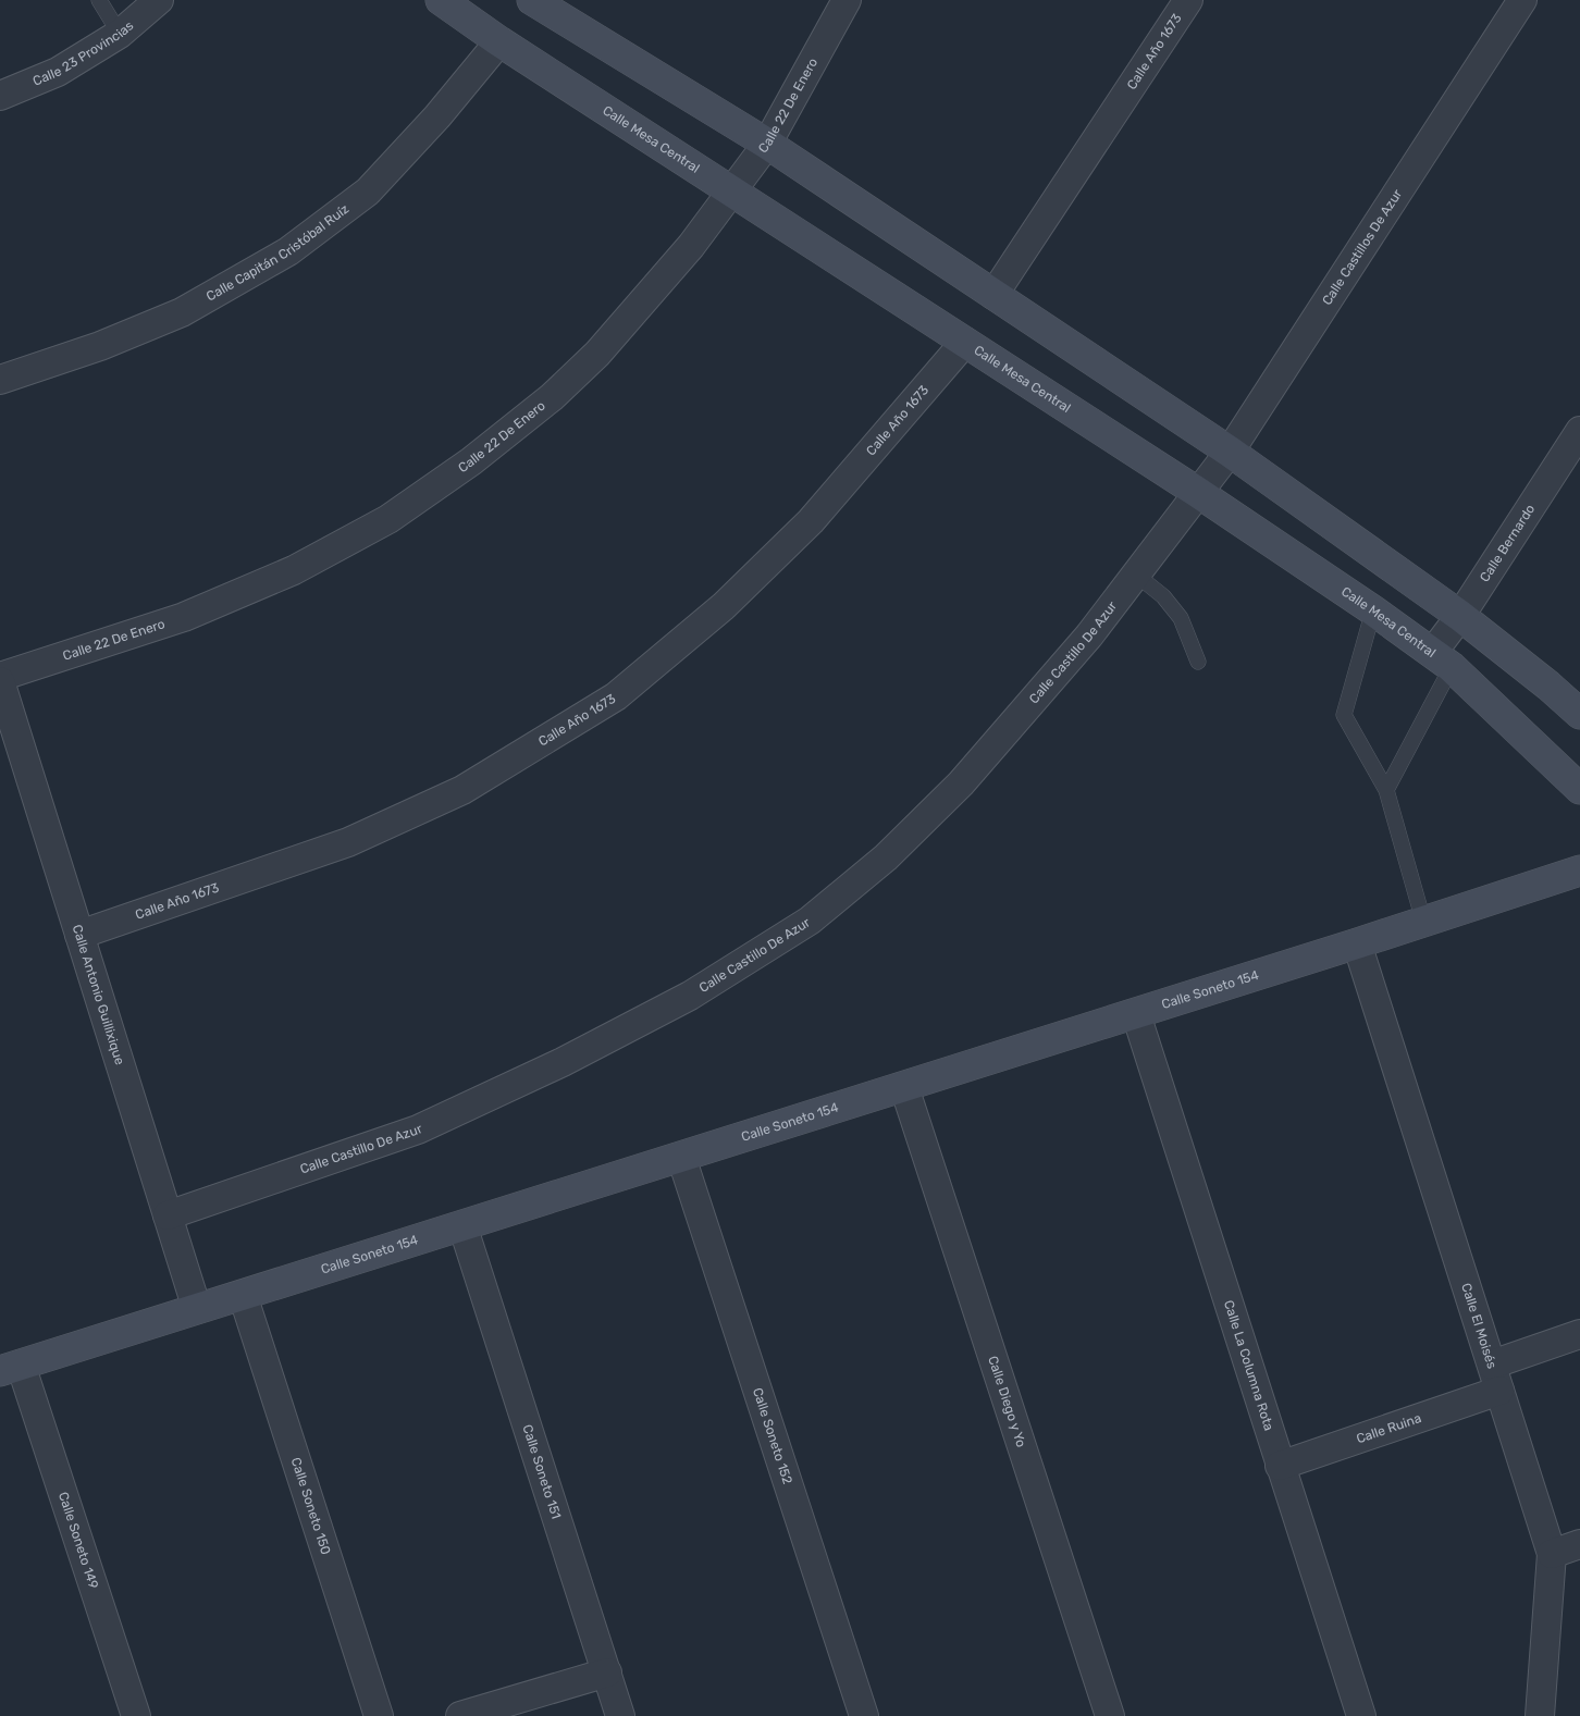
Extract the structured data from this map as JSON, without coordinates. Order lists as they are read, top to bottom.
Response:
{
  "streets": {
    "main road": ["Calle Mesa Central", "Calle Soneto 154"],
    "street": [
      "Calle 23 Provincias",
      "Calle Año 1673",
      "Calle 22 De Enero",
      "Calle Castillos De Azur",
      "Calle Capitán Cristóbal Ruíz",
      "Calle Bernardo",
      "Calle Castillo De Azur",
      "Calle Antonio Guillixique",
      "Calle El Moisés",
      "Calle La Columna Rota",
      "Calle Diego y Yo",
      "Calle Ruina",
      "Calle Soneto 152",
      "Calle Soneto 151",
      "Calle Soneto 150",
      "Calle Soneto 149"
    ]
  },
  "crossings": [
    ["Calle Año 1673", "Calle Mesa Central"],
    ["Calle Año 1673", "Calle Antonio Guillixique"],
    ["Calle 22 De Enero", "Calle Mesa Central"],
    ["Calle 22 De Enero", "Calle Antonio Guillixique"],
    ["Calle Mesa Central", "Calle Castillos De Azur"],
    ["Calle Mesa Central", "Calle Capitán Cristóbal Ruíz"],
    ["Calle Mesa Central", "Calle Bernardo"],
    ["Calle Mesa Central", "Calle Castillo De Azur"],
    ["Calle Castillos De Azur", "Calle Castillo De Azur"],
    ["Calle Castillo De Azur", "Calle Antonio Guillixique"],
    ["Calle Soneto 154", "Calle Antonio Guillixique"],
    ["Calle Soneto 154", "Calle El Moisés"],
    ["Calle Soneto 154", "Calle La Columna Rota"],
    ["Calle Soneto 154", "Calle Diego y Yo"],
    ["Calle Soneto 154", "Calle Soneto 152"],
    ["Calle Soneto 154", "Calle Soneto 151"],
    ["Calle Soneto 154", "Calle Soneto 150"],
    ["Calle Soneto 154", "Calle Soneto 149"],
    ["Calle El Moisés", "Calle Ruina"],
    ["Calle La Columna Rota", "Calle Ruina"]
  ]
}
